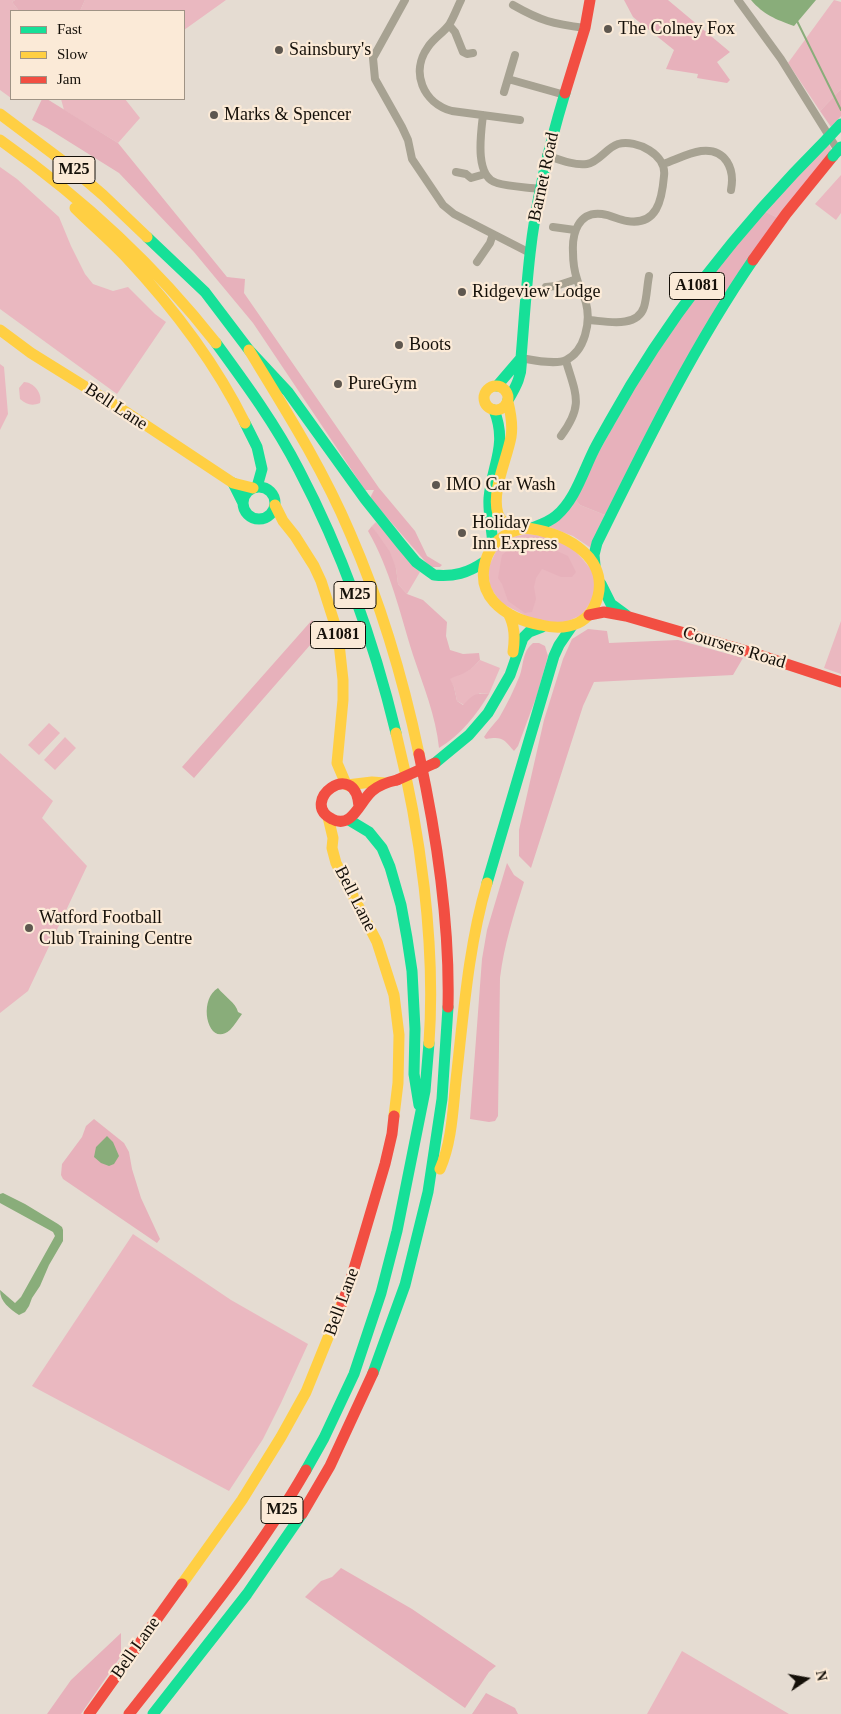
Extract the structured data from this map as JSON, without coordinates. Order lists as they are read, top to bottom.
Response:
{
  "streets": {
    "main road": [
      "M25",
      "Barnet Road",
      "A1081",
      "Bell Lane",
      "Coursers Road"
    ]
  },
  "crossings": [
    ["M25", "A1081"],
    ["M25", "Bell Lane"],
    ["M25", "Coursers Road"],
    ["A1081", "Bell Lane"],
    ["A1081", "Coursers Road"]
  ],
  "places": [
    "The Colney Fox",
    "Sainsbury's",
    "Marks & Spencer",
    "Ridgeview Lodge",
    "Boots",
    "PureGym",
    "IMO Car Wash",
    "Holiday Inn Express",
    "Watford Football Club Training Centre"
  ],
  "legend": ["Fast", "Slow", "Jam"],
  "north": "right"
}
